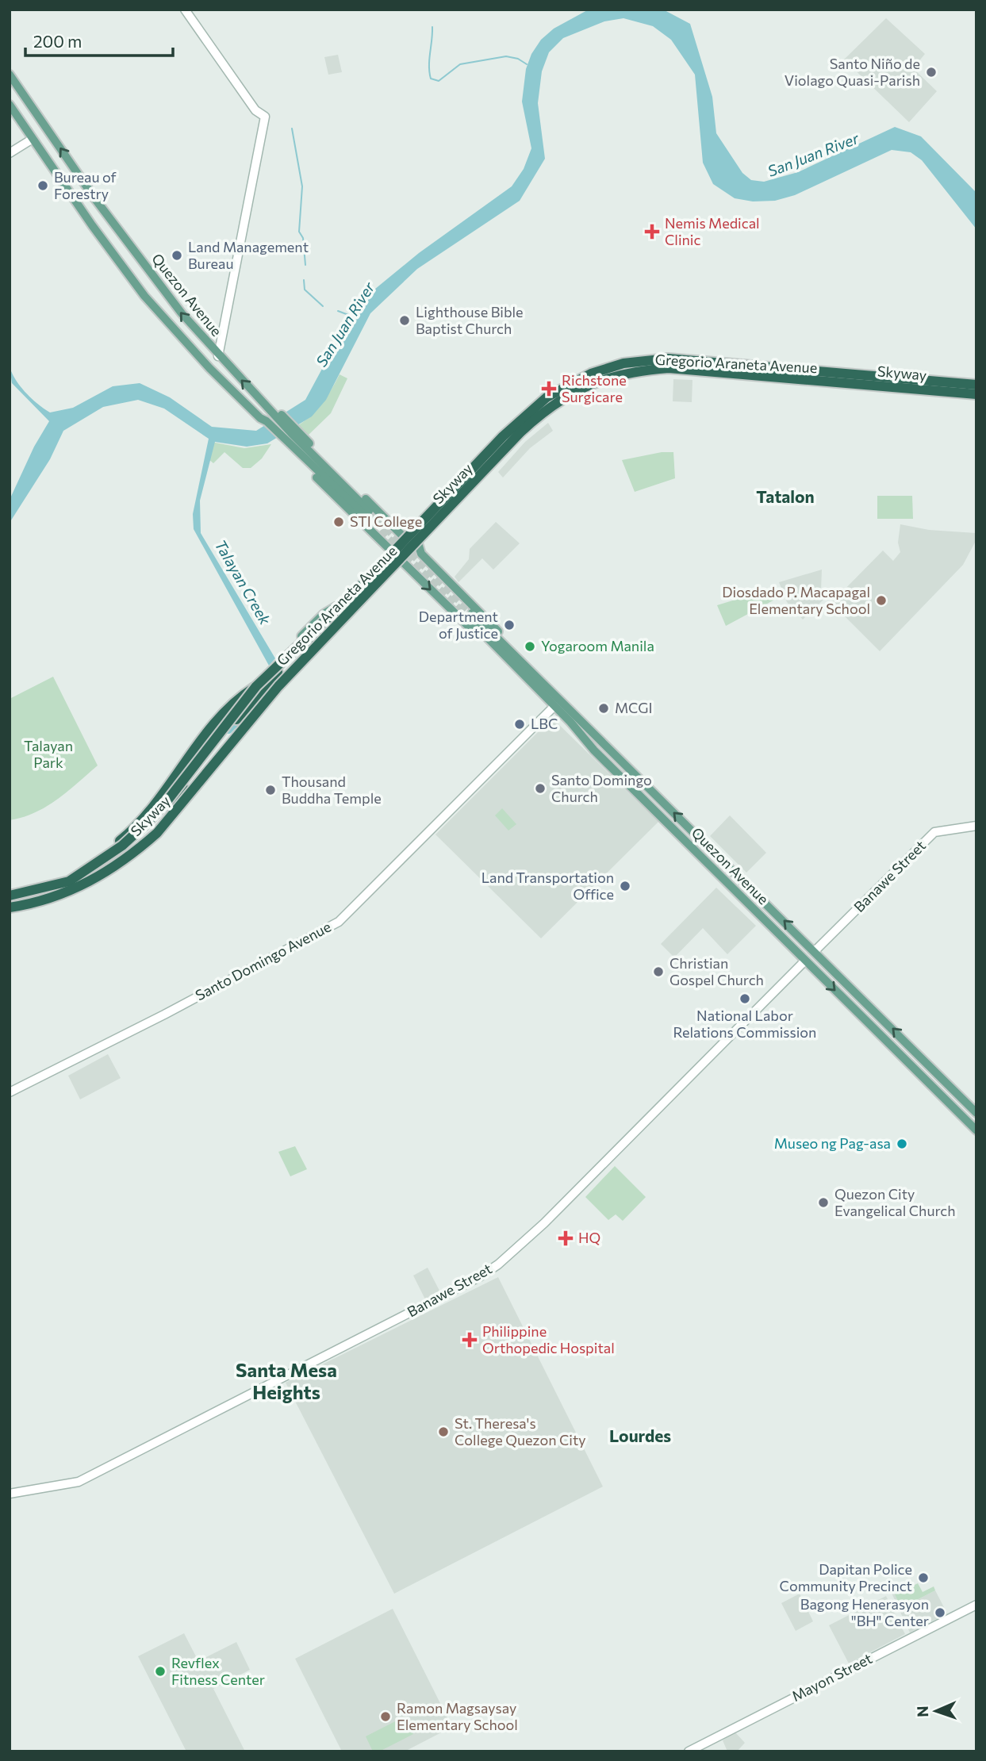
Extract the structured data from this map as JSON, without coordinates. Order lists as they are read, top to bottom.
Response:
{
  "streets": {
    "highway": ["Skyway"],
    "main road": [
      "Quezon Avenue",
      "Gregorio Araneta Avenue",
      "Banawe Street",
      "Santo Domingo Avenue",
      "Mayon Street"
    ]
  },
  "crossings": [
    ["Quezon Avenue", "Banawe Street"],
    ["Gregorio Araneta Avenue", "Skyway"]
  ],
  "districts": ["Tatalon", "Santa Mesa Heights", "Lourdes"],
  "water": ["San Juan River", "Talayan Creek"],
  "parks": ["Talayan Park"],
  "places": {
    "other": [
      "Santo Niño de Violago Quasi-Parish",
      "Bureau of Forestry",
      "Land Management Bureau",
      "Lighthouse Bible Baptist Church",
      "STI College",
      "Diosdado P. Macapagal Elementary School",
      "Department of Justice",
      "Yogaroom Manila",
      "MCGI",
      "LBC",
      "Santo Domingo Church",
      "Thousand Buddha Temple",
      "Land Transportation Office",
      "Christian Gospel Church",
      "National Labor Relations Commission",
      "Museo ng Pag-asa",
      "Quezon City Evangelical Church",
      "St. Theresa's College Quezon City",
      "Dapitan Police Community Precinct",
      "Bagong Henerasyon \"BH\" Center",
      "Revflex Fitness Center",
      "Ramon Magsaysay Elementary School"
    ],
    "health": [
      "Nemis Medical Clinic",
      "Richstone Surgicare",
      "HQ",
      "Philippine Orthopedic Hospital"
    ]
  },
  "scale_bar": "200 m",
  "north": "left"
}
